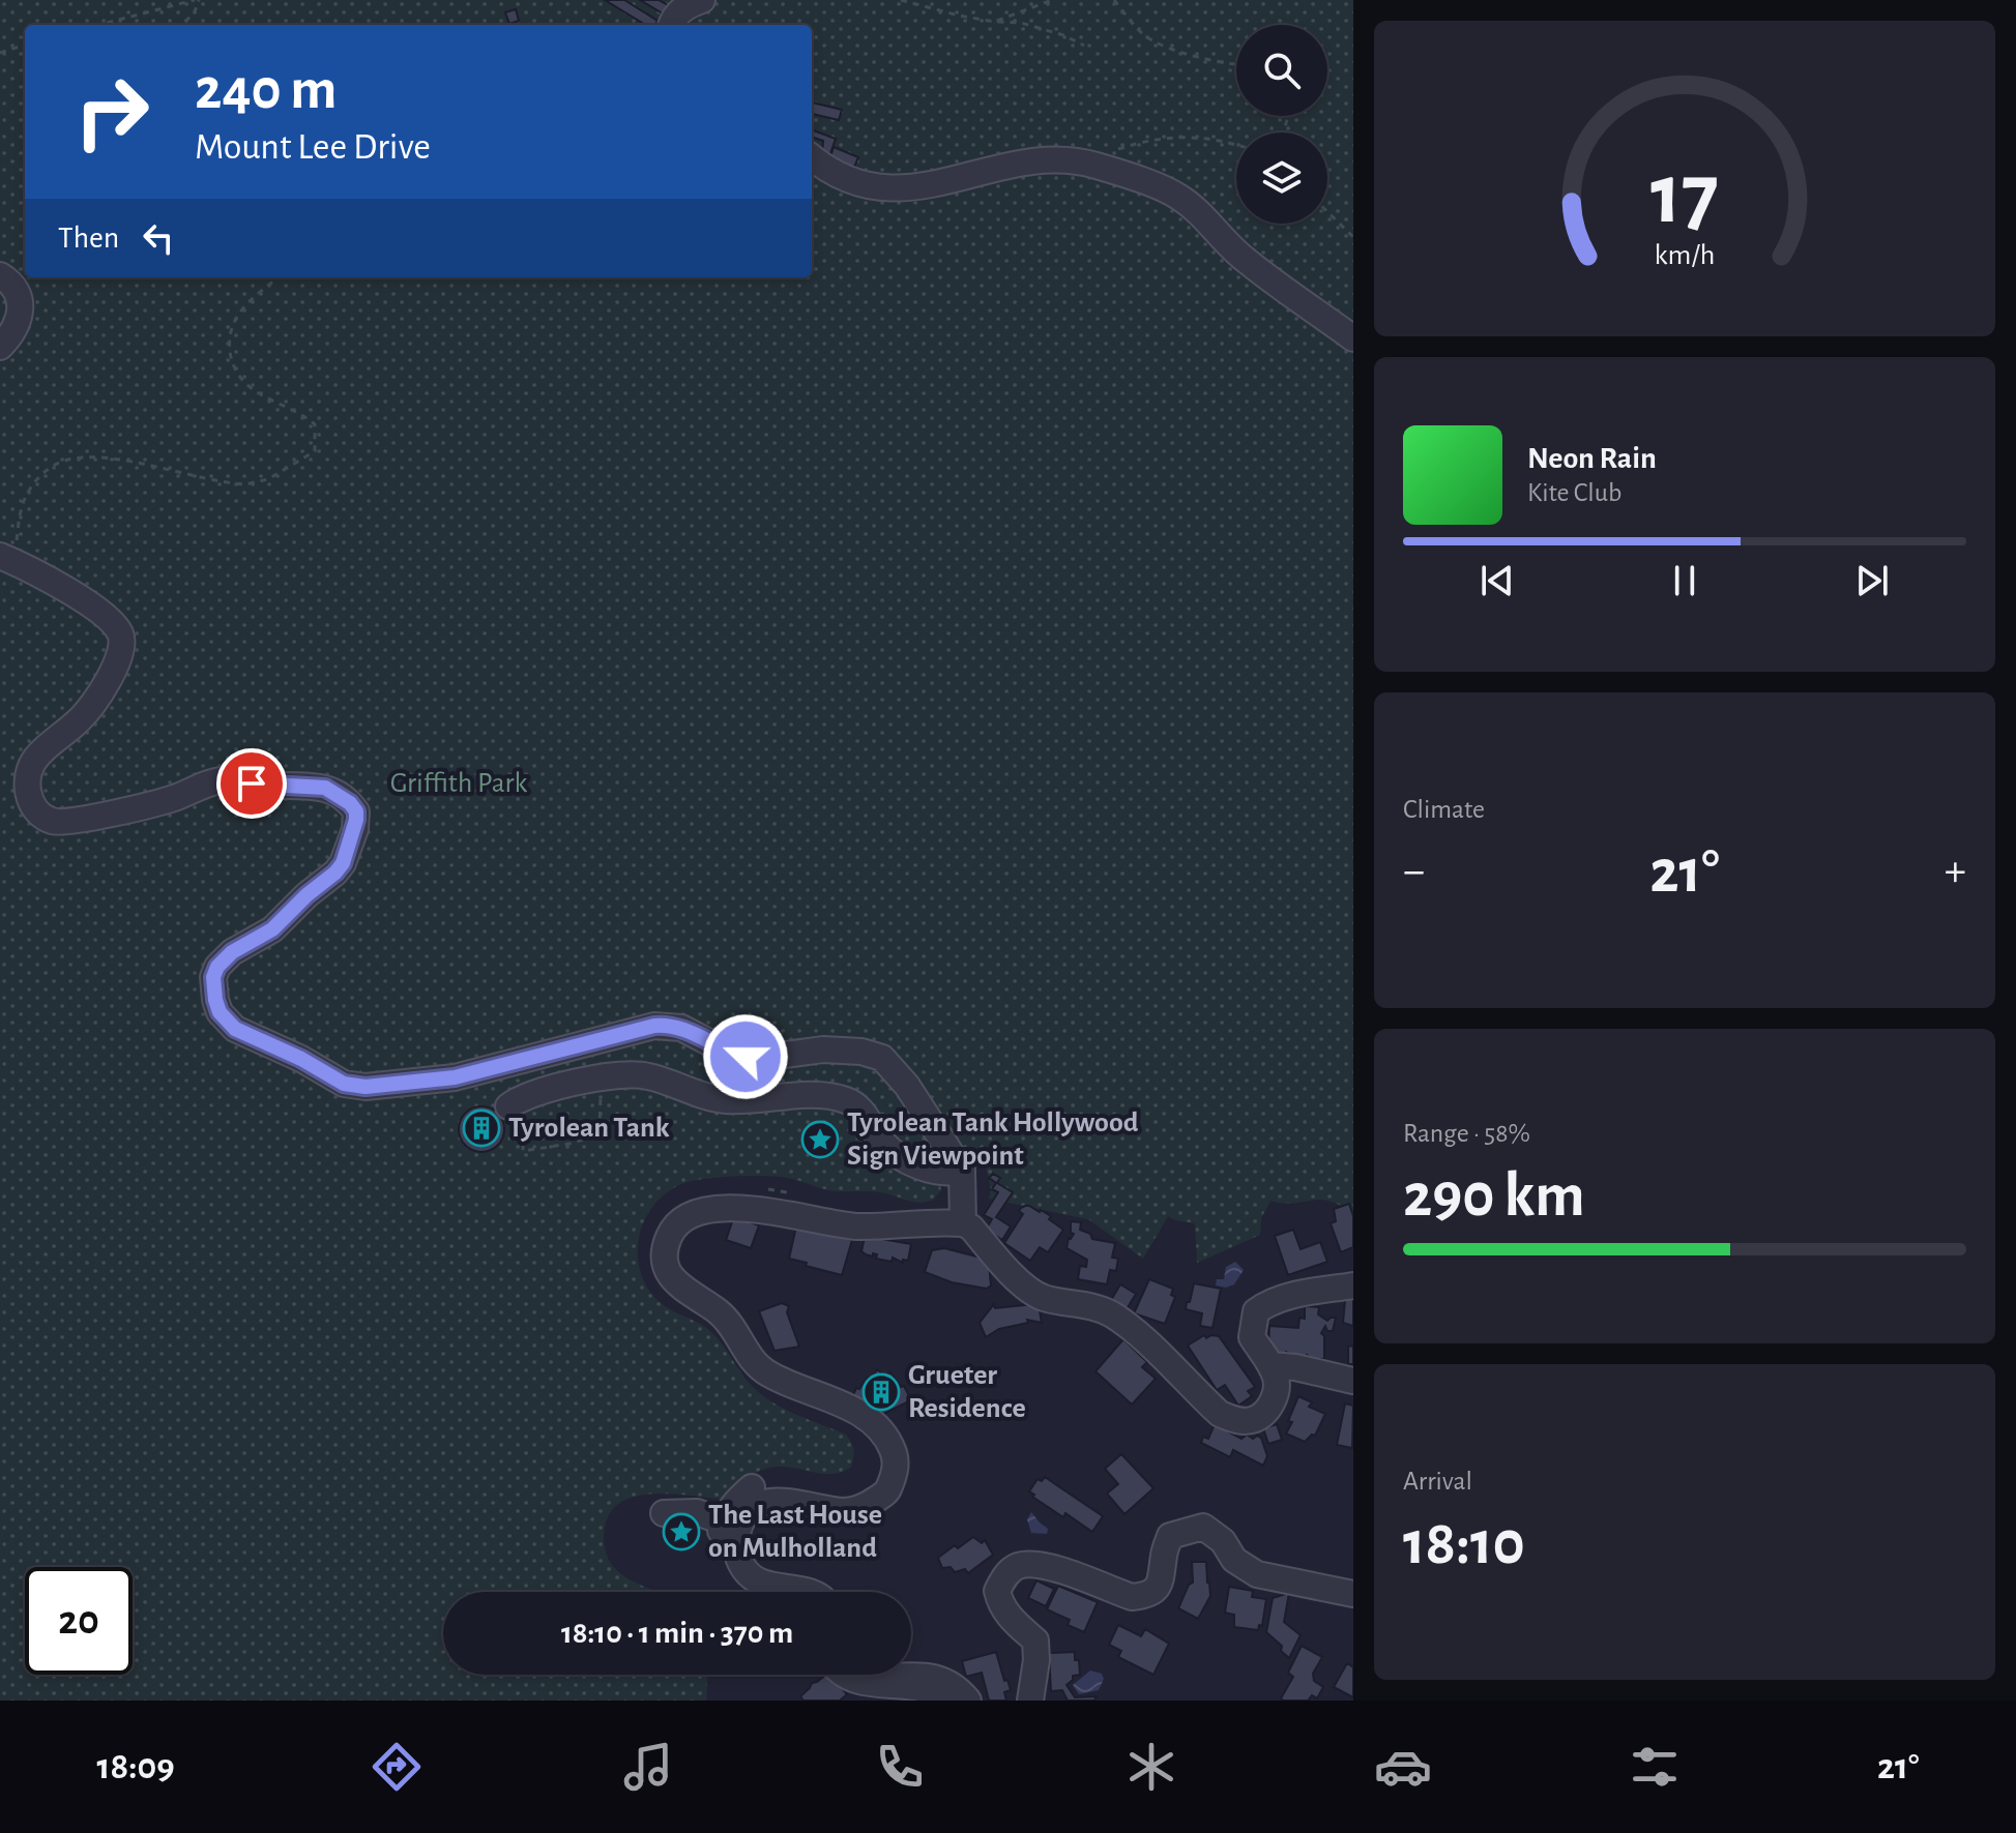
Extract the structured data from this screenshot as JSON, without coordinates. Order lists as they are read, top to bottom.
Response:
{
  "parks": ["Griffith Park"],
  "places": {
    "building": ["Tyrolean Tank", "Grueter Residence"],
    "place": ["Tyrolean Tank Hollywood Sign Viewpoint", "The Last House on Mulholland"]
  },
  "page": {
    "turn": ["240 m", "Mount Lee Drive"],
    "then": "Then",
    "song": ["Neon Rain", "Kite Club"],
    "tile": [
      "Climate",
      ["Range · 58%", "290 km"],
      ["Arrival", "18:10"]
    ],
    "heat": ["−", "21°", "+"],
    "limit": "20",
    "trip": "18:10 · 1 min · 370 m",
    "tabs": ["18:09", "21°"],
    "gauge": ["17", "km/h"]
  }
}
